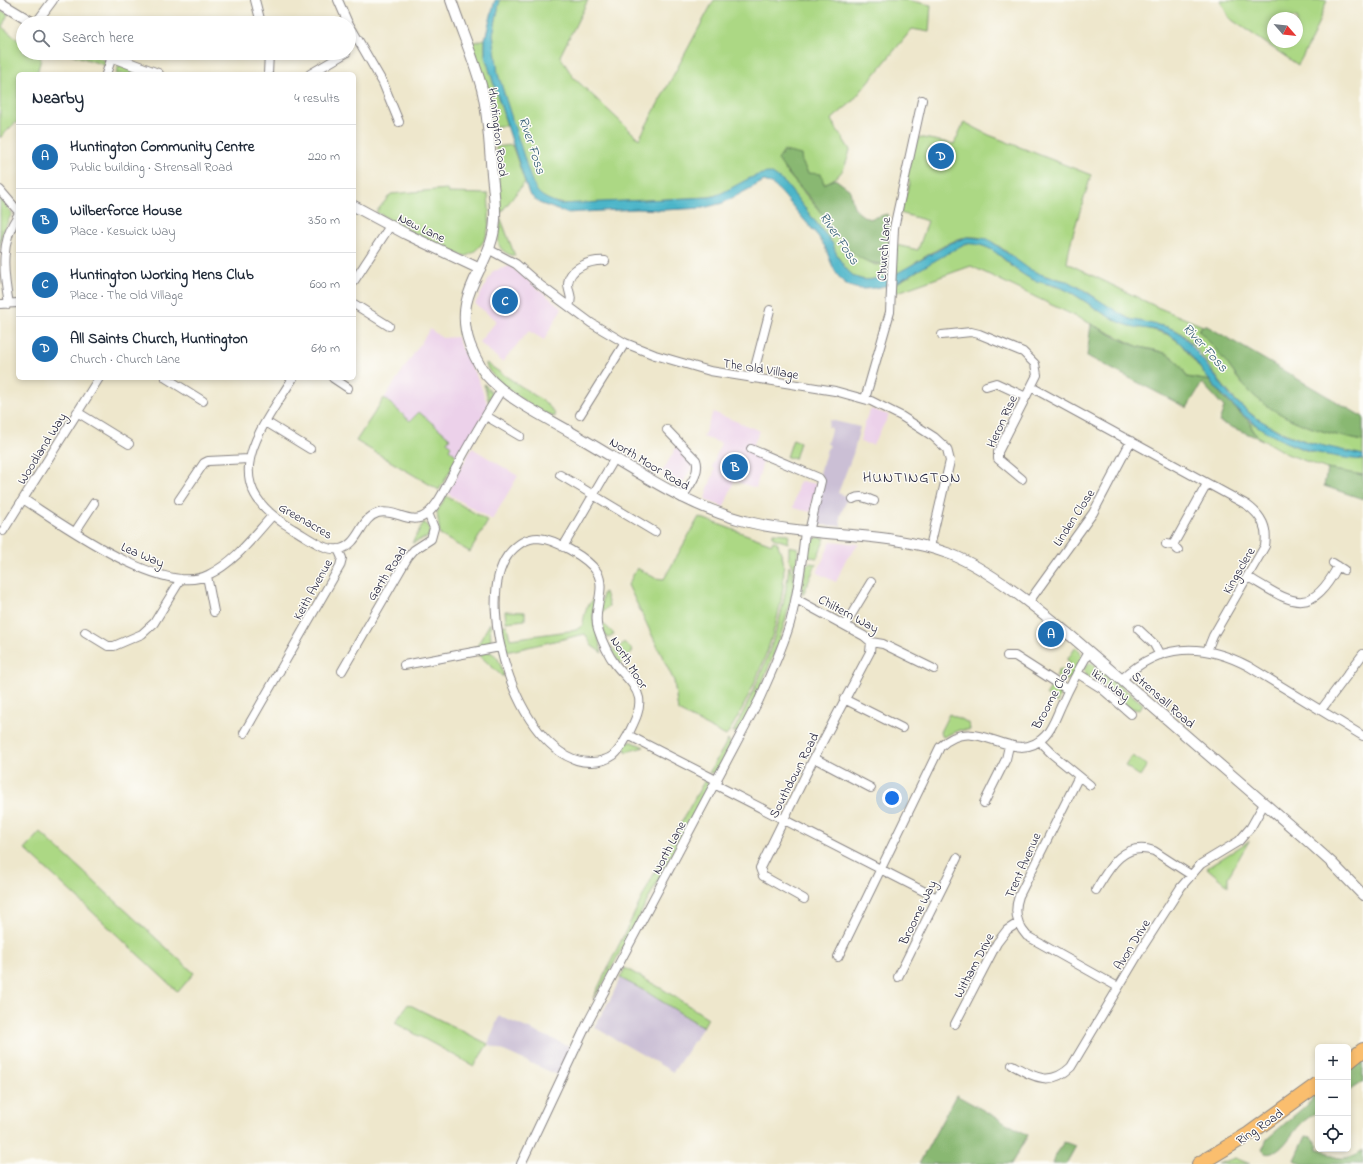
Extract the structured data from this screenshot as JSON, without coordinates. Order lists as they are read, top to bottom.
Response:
{
  "streets": {
    "highway": ["Ring Road"],
    "street": [
      "Huntington Road",
      "New Lane",
      "Church Lane",
      "The Old Village",
      "Heron Rise",
      "Woodland Way",
      "North Moor Road",
      "Linden Close",
      "Greenacres",
      "Lea Way",
      "Kingsclere",
      "Garth Road",
      "Keith Avenue",
      "Chiltern Way",
      "North Moor",
      "Ikin Way",
      "Broome Close",
      "Strensall Road",
      "Southdown Road",
      "North Lane",
      "Trent Avenue",
      "Broome Way",
      "Avon Drive",
      "Witham Drive"
    ]
  },
  "crossings": [
    ["Huntington Road", "New Lane"],
    ["Huntington Road", "The Old Village"],
    ["Huntington Road", "North Moor Road"],
    ["New Lane", "North Moor Road"],
    ["Church Lane", "The Old Village"],
    ["The Old Village", "North Moor Road"],
    ["The Old Village", "Strensall Road"],
    ["Woodland Way", "Lea Way"],
    ["North Moor Road", "Strensall Road"],
    ["North Moor Road", "North Lane"],
    ["Linden Close", "Kingsclere"],
    ["Linden Close", "Strensall Road"],
    ["Greenacres", "Lea Way"],
    ["Greenacres", "Keith Avenue"],
    ["Garth Road", "Keith Avenue"],
    ["Chiltern Way", "Southdown Road"],
    ["Chiltern Way", "North Lane"],
    ["Ikin Way", "Broome Close"],
    ["Broome Close", "Strensall Road"],
    ["Strensall Road", "Avon Drive"],
    ["Trent Avenue", "Witham Drive"]
  ],
  "districts": ["HUNTINGTON"],
  "water": ["River Foss"],
  "north": "bottom right",
  "page": {
    "search": "Search here",
    "heading": ["Nearby", "4 results"],
    "list": [
      {
        "mark": "A",
        "name": "Huntington Community Centre",
        "note": "Public building · Strensall Road",
        "value": "220 m"
      },
      {
        "mark": "B",
        "name": "Wilberforce House",
        "note": "Place · Keswick Way",
        "value": "350 m"
      },
      {
        "mark": "C",
        "name": "Huntington Working Mens Club",
        "note": "Place · The Old Village",
        "value": "600 m"
      },
      {
        "mark": "D",
        "name": "All Saints Church, Huntington",
        "note": "Church · Church Lane",
        "value": "610 m"
      }
    ],
    "pins": [
      "D",
      "C",
      "B",
      "A"
    ],
    "map_buttons": ["+", "−"]
  }
}
